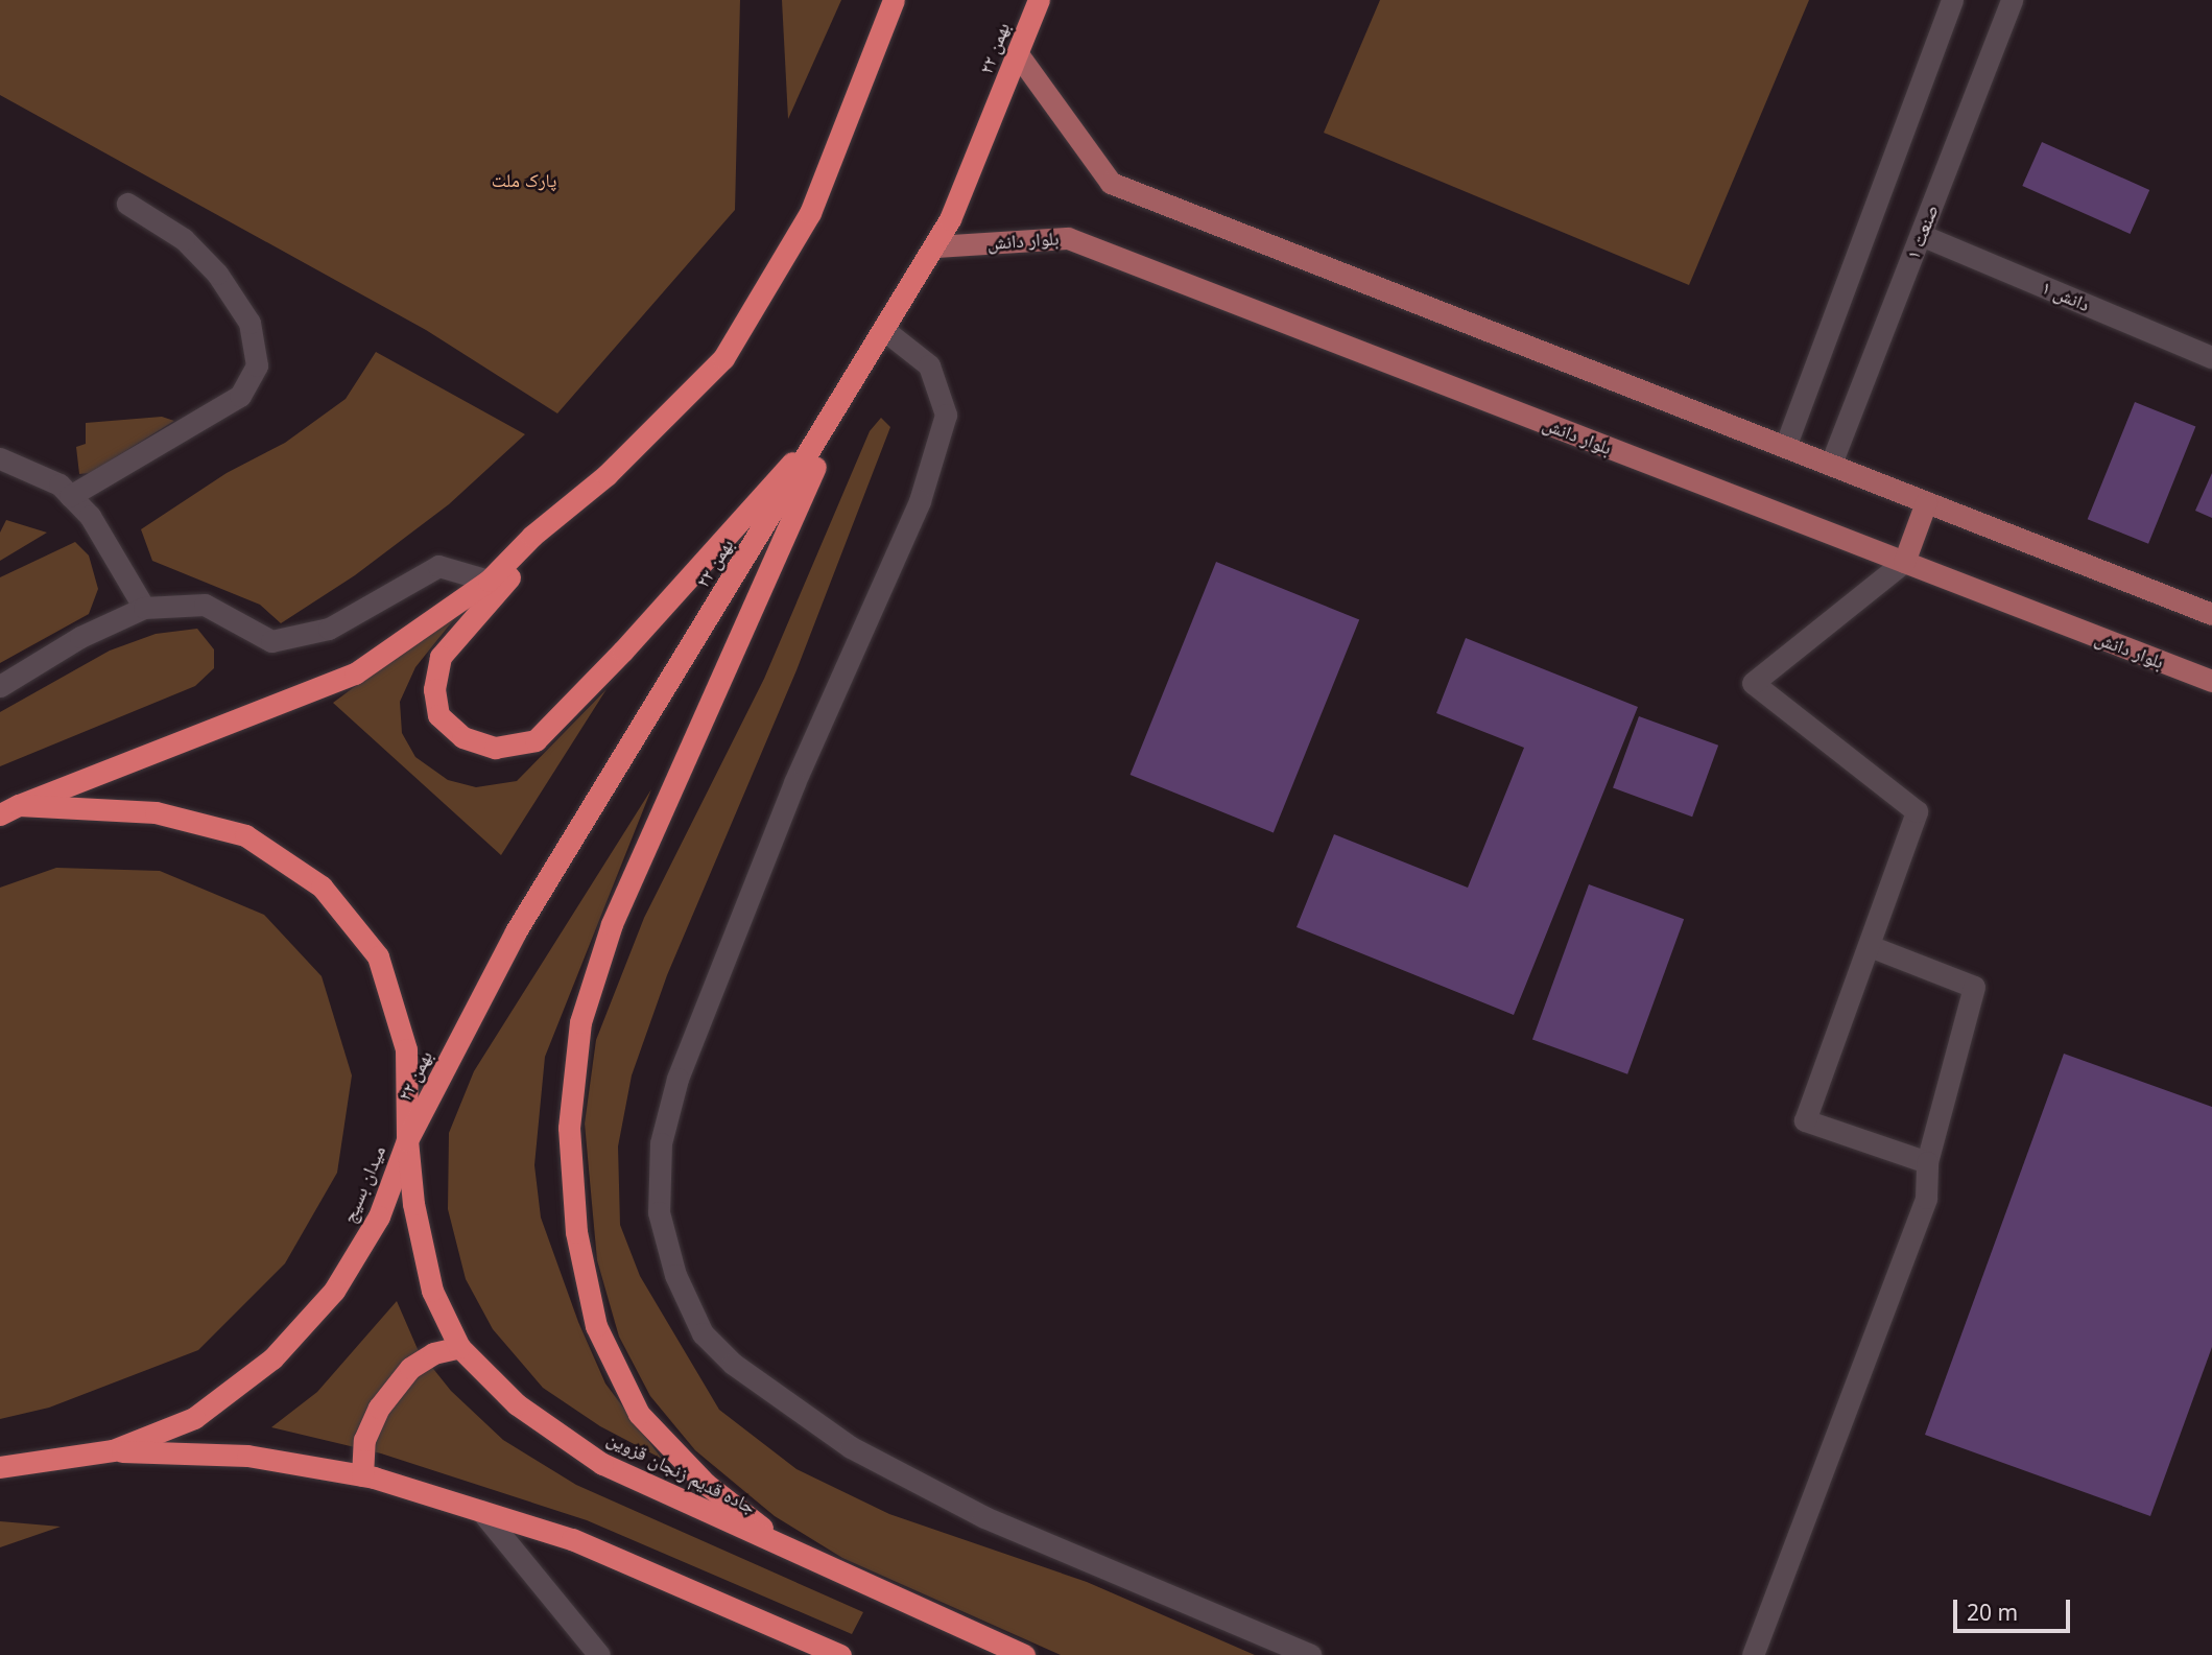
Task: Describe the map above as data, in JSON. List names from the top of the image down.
{
  "streets": {
    "highway": ["۲۲ بهمن", "میدان بسیج", "جاده قدیم زنجان قزوین"],
    "main road": ["بلوار دانش"],
    "street": ["صنعت ۱", "دانش ۱"]
  },
  "crossings": [
    ["۲۲ بهمن", "بلوار دانش"],
    ["۲۲ بهمن", "میدان بسیج"],
    ["۲۲ بهمن", "جاده قدیم زنجان قزوین"],
    ["صنعت ۱", "دانش ۱"],
    ["میدان بسیج", "جاده قدیم زنجان قزوین"]
  ],
  "parks": ["پارک ملت"],
  "scale_bar": "20 m"
}
